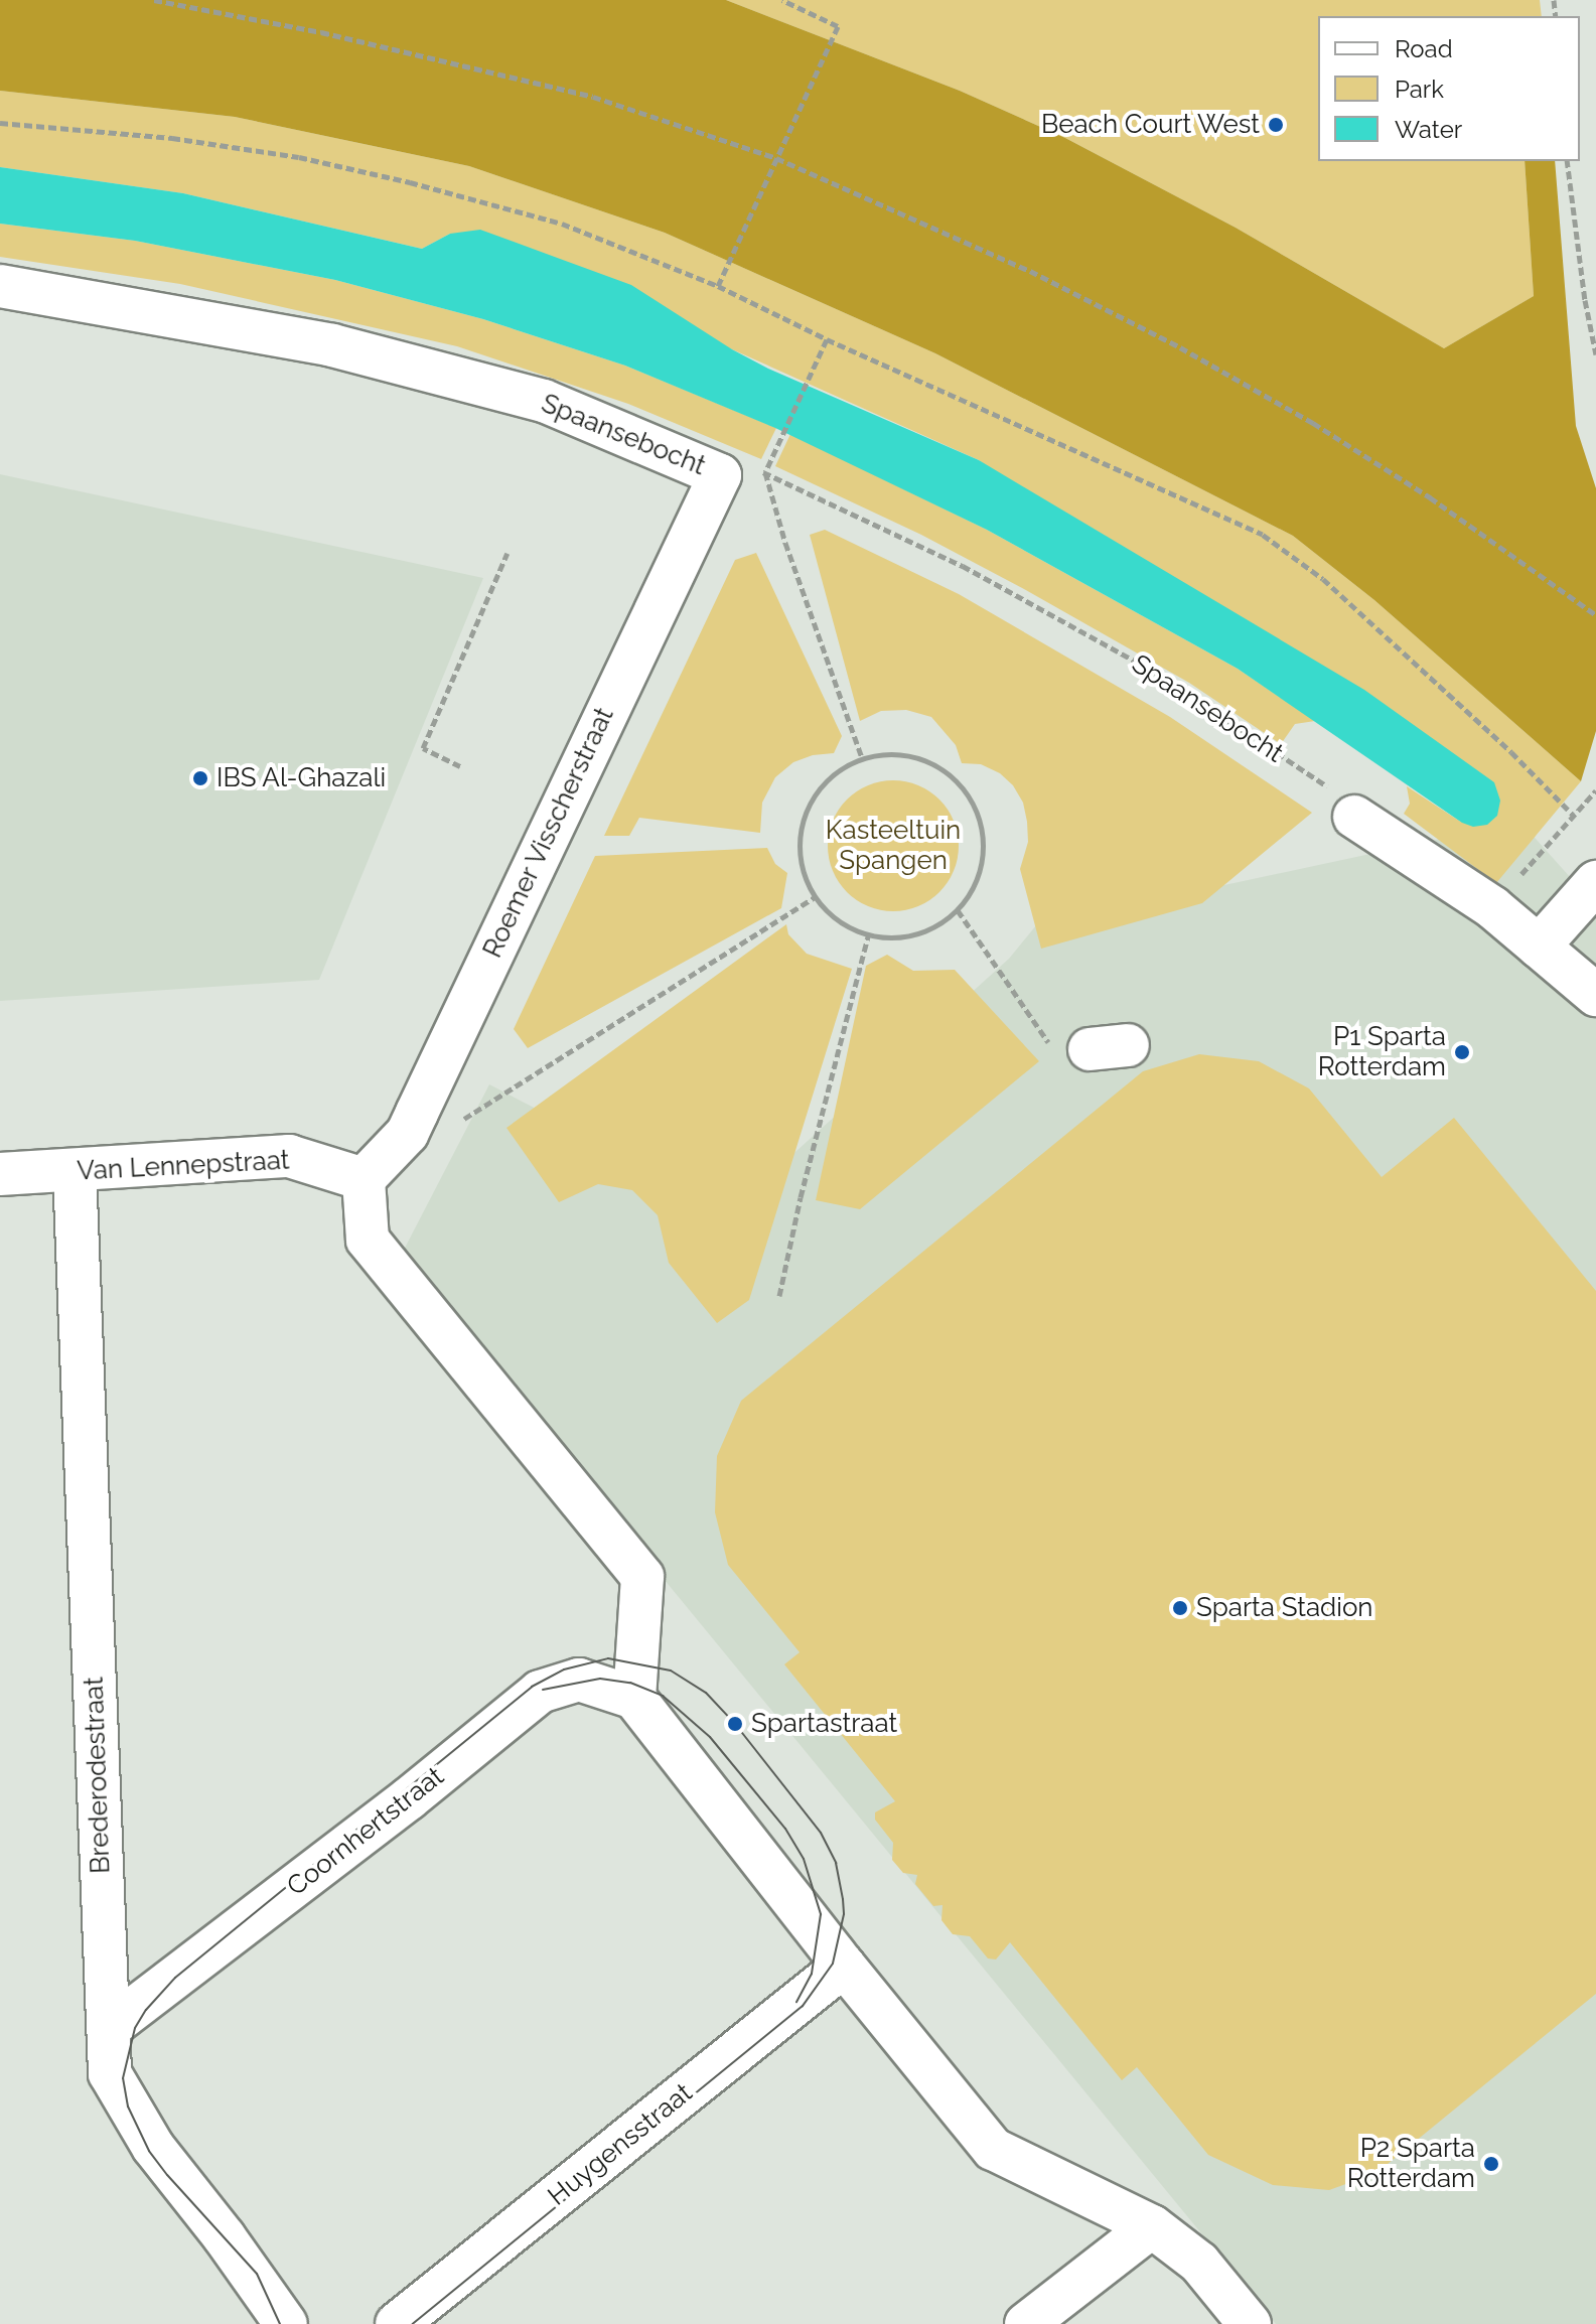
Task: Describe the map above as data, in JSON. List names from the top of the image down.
{
  "streets": {
    "street": [
      "Spaansebocht",
      "Roemer Visscherstraat",
      "Van Lennepstraat",
      "Brederodestraat",
      "Coornhertstraat",
      "Huygensstraat"
    ]
  },
  "crossings": [
    ["Spaansebocht", "Roemer Visscherstraat"],
    ["Roemer Visscherstraat", "Van Lennepstraat"],
    ["Van Lennepstraat", "Brederodestraat"],
    ["Brederodestraat", "Coornhertstraat"]
  ],
  "parks": ["Kasteeltuin Spangen"],
  "places": [
    "Beach Court West",
    "IBS Al-Ghazali",
    "P1 Sparta Rotterdam",
    "Sparta Stadion",
    "Spartastraat",
    "P2 Sparta Rotterdam"
  ],
  "legend": ["Road", "Park", "Water"]
}
